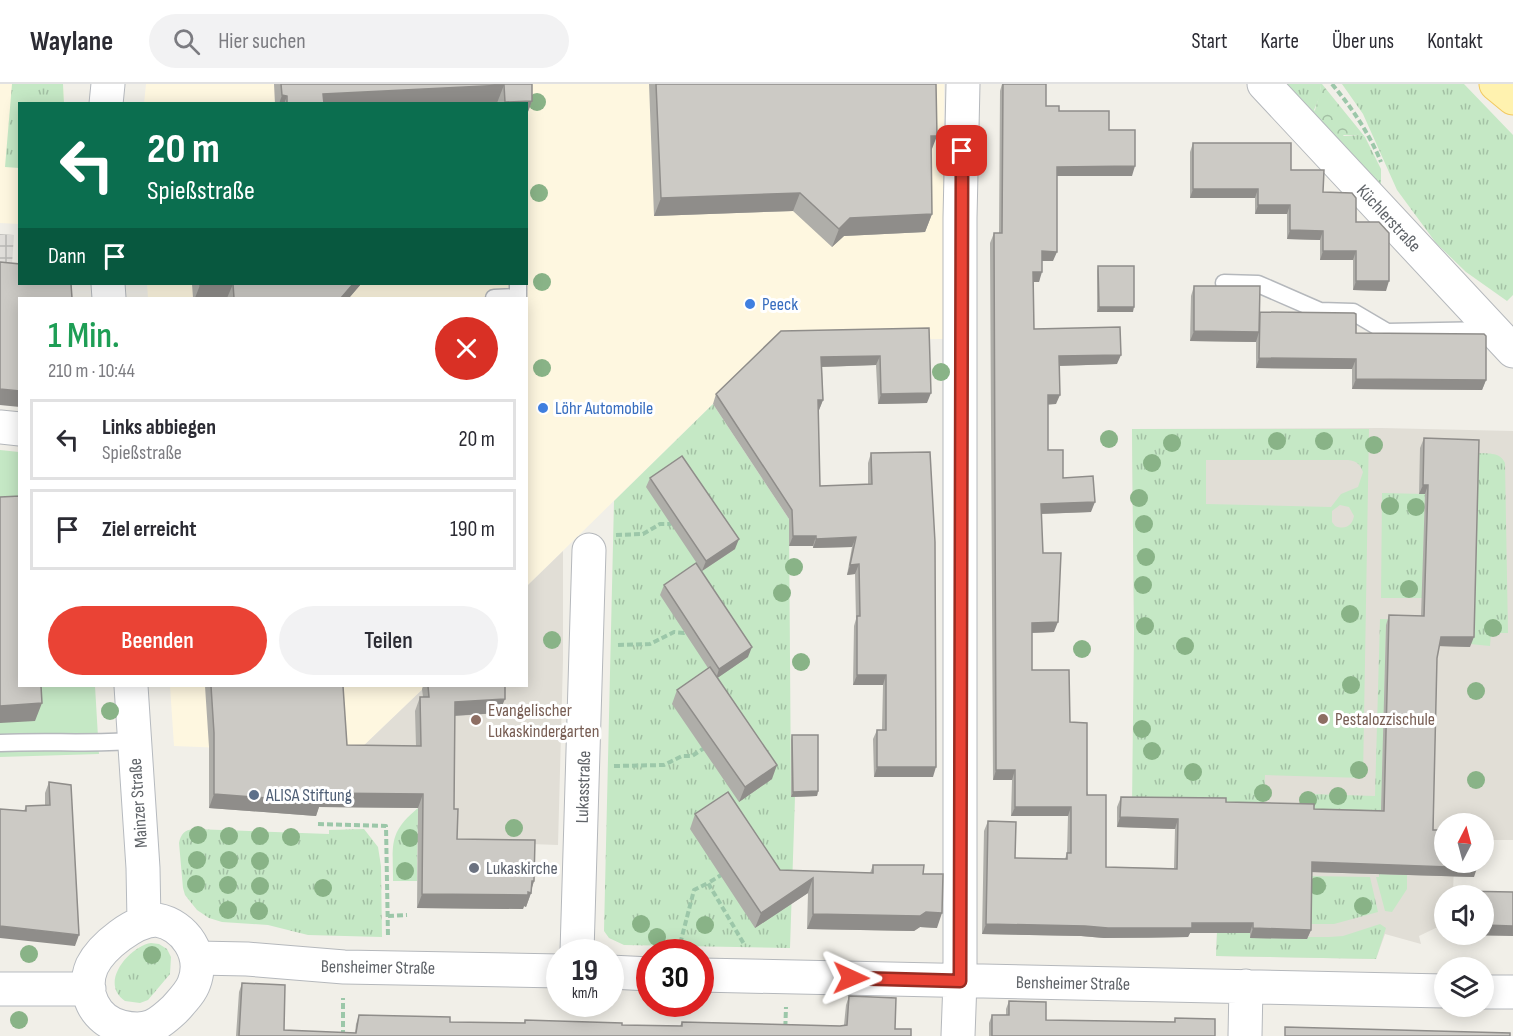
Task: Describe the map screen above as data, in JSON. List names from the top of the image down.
{
  "streets": {
    "street": [
      "Küchlerstraße",
      "Lukasstraße",
      "Mainzer Straße",
      "Bensheimer Straße"
    ]
  },
  "crossings": [
    ["Mainzer Straße", "Bensheimer Straße"]
  ],
  "places": [
    "Peeck",
    "Löhr Automobile",
    "Pestalozzischule",
    "Evangelischer Lukaskindergarten",
    "ALISA Stiftung",
    "Lukaskirche"
  ],
  "north": "top",
  "page": {
    "header": "Waylane",
    "search": "Hier suchen",
    "nav": [
      "Start",
      "Karte",
      "Über uns",
      "Kontakt"
    ],
    "turn": ["20 m", "Spießstraße"],
    "then": "Dann",
    "heading": ["1 Min.", "210 m · 10:44"],
    "list": [
      {
        "name": "Links abbiegen",
        "note": "Spießstraße",
        "value": "20 m"
      },
      {
        "name": "Ziel erreicht",
        "value": "190 m"
      }
    ],
    "buttons": ["Beenden", "Teilen"],
    "speed": "19 km/h",
    "limit": "30"
  }
}
